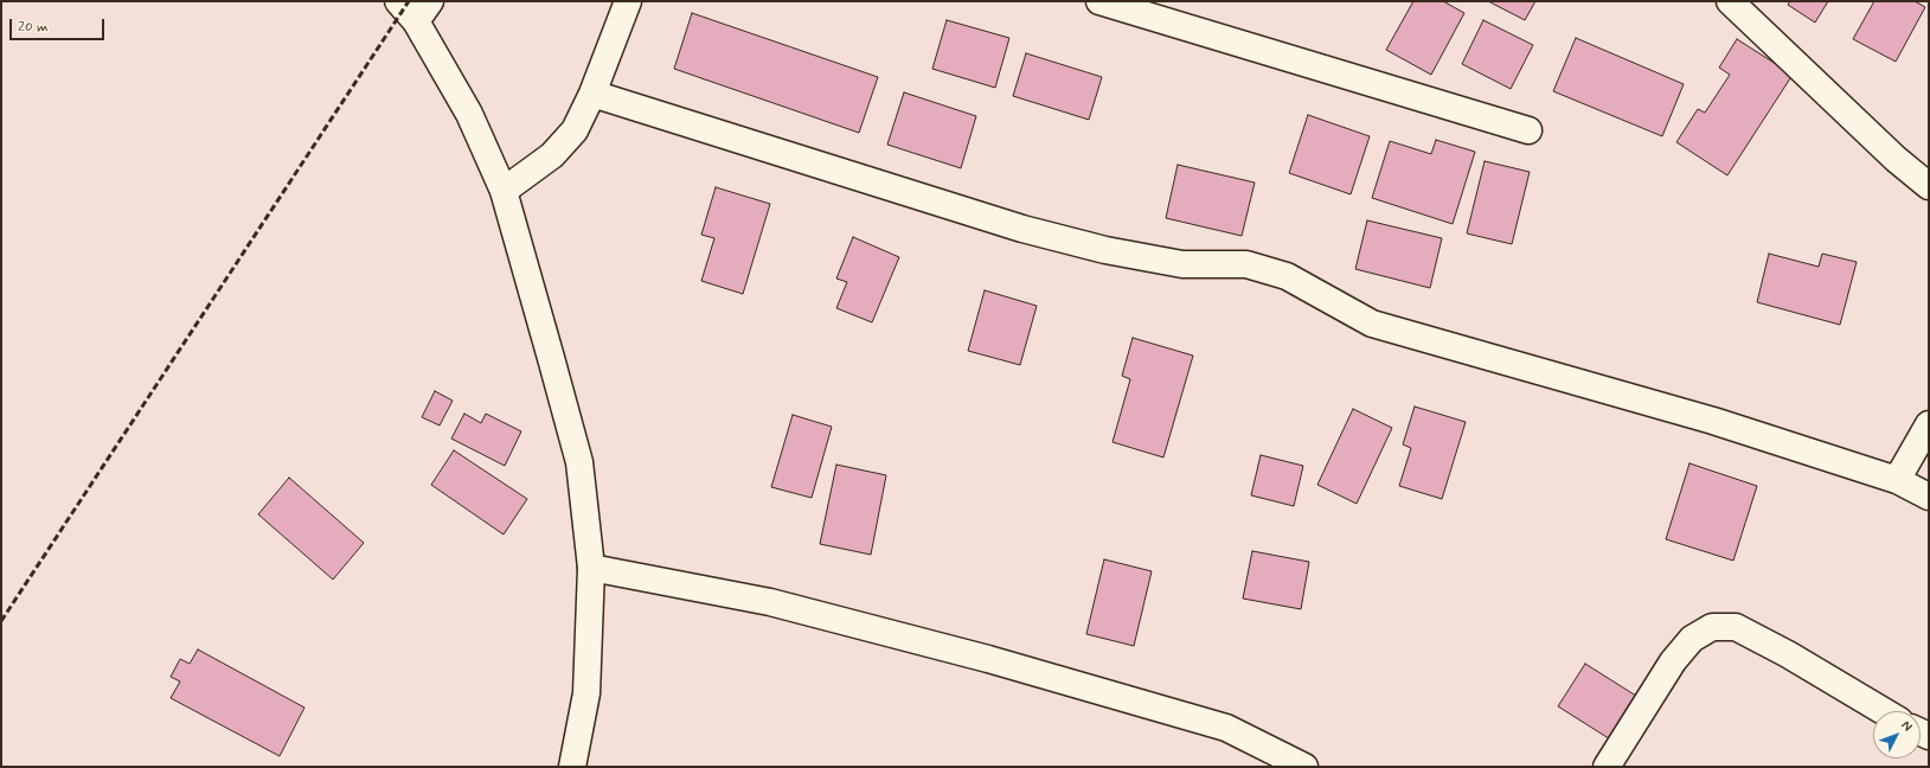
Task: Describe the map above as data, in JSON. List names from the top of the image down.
{
  "scale_bar": "20 m",
  "north": "top right"
}
